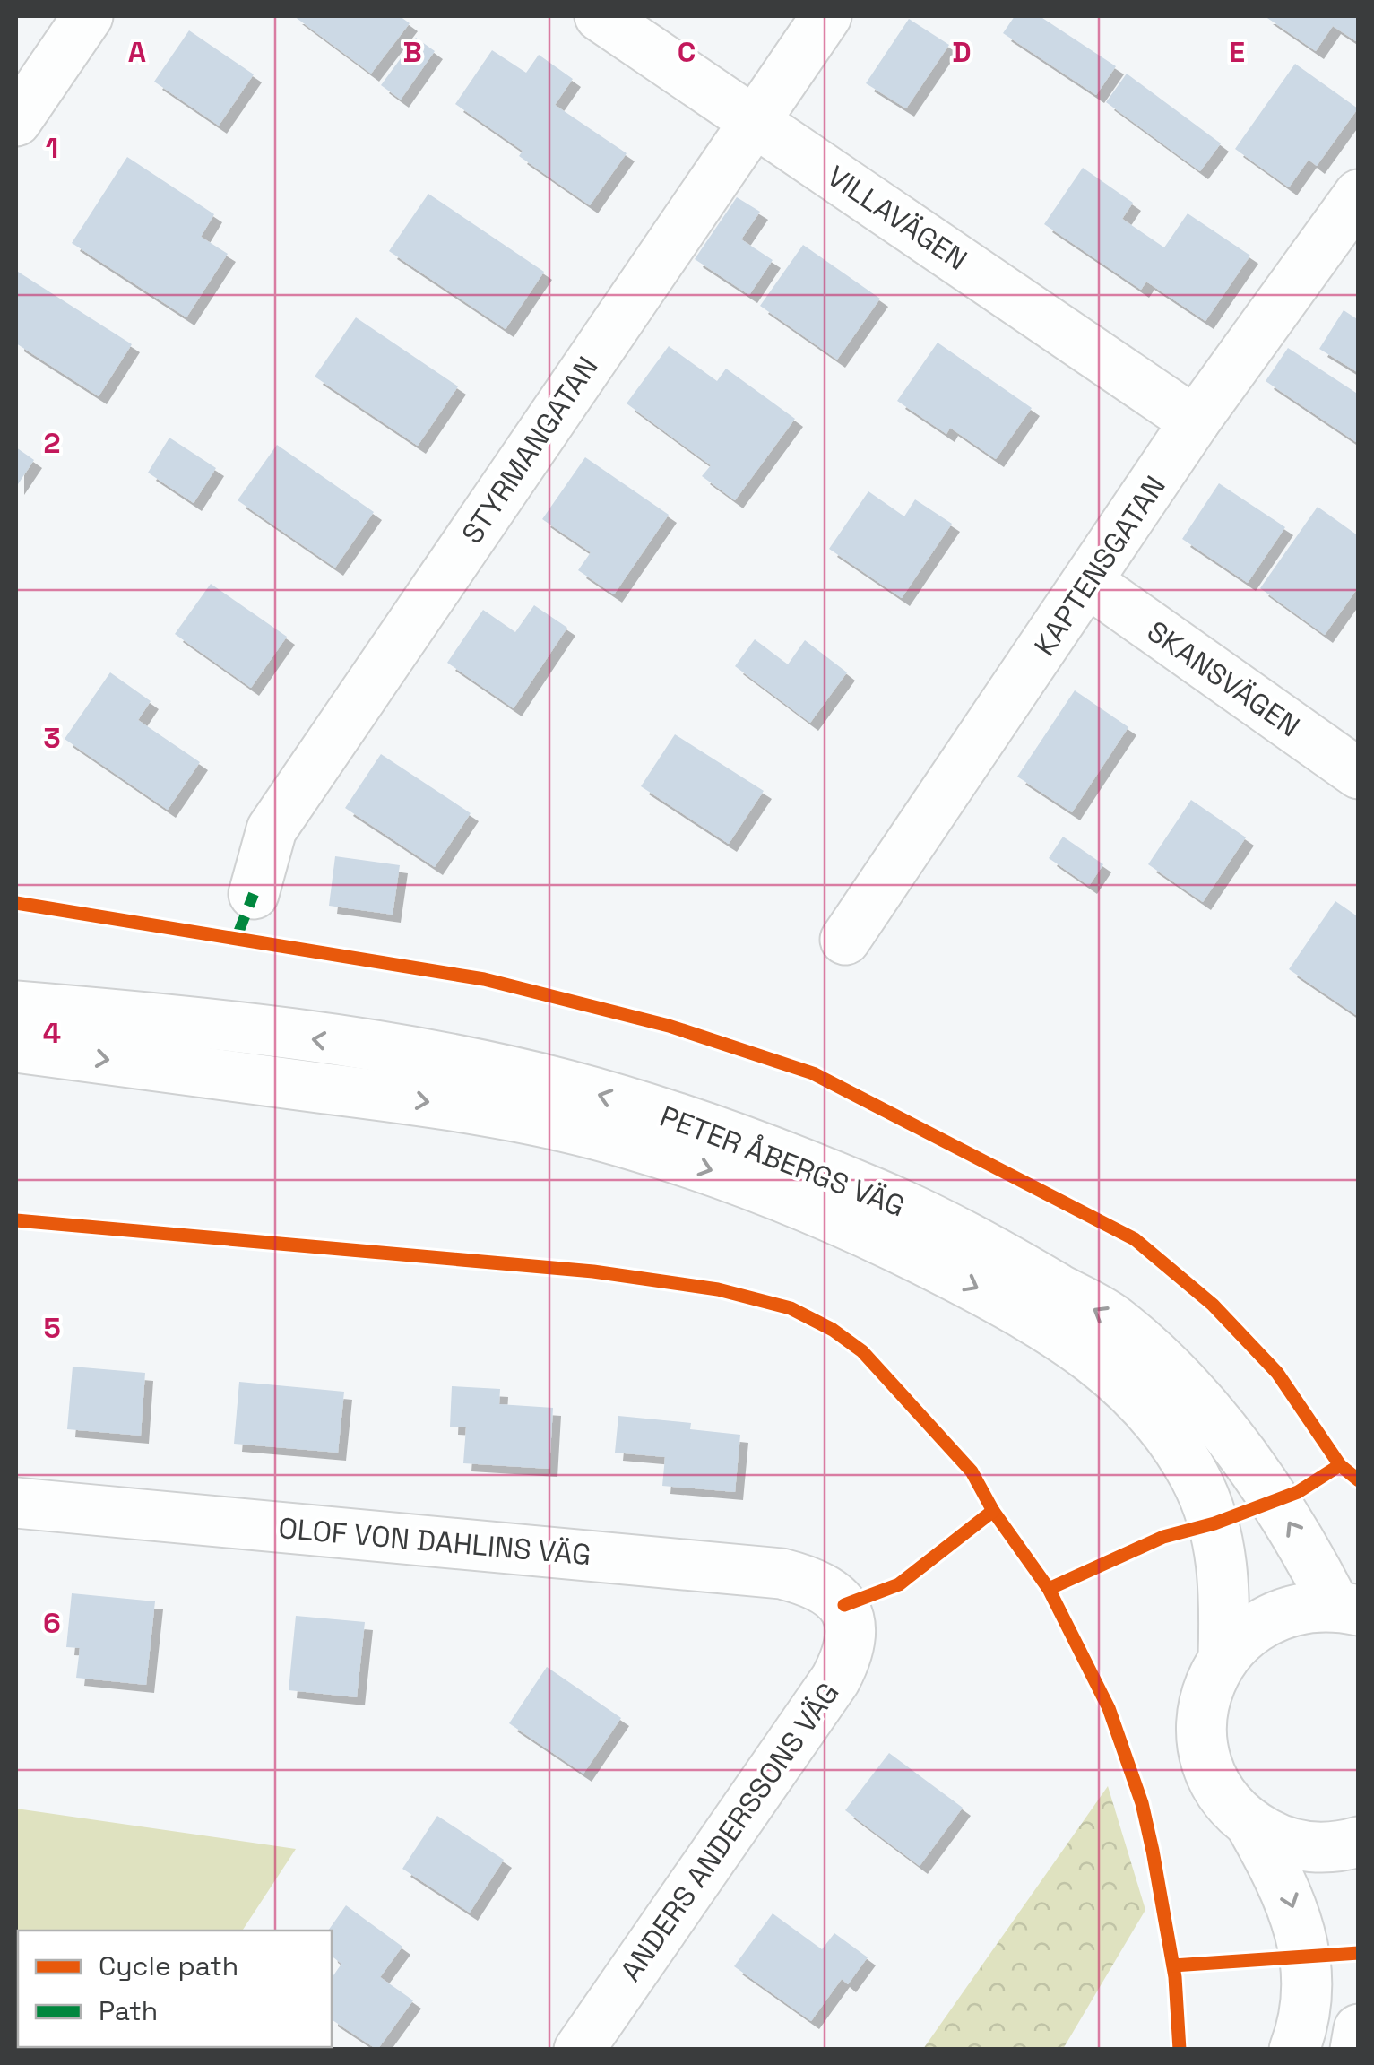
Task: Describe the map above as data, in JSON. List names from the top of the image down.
{
  "streets": {
    "street": [
      "VILLAVÄGEN",
      "STYRMANGATAN",
      "KAPTENSGATAN",
      "SKANSVÄGEN",
      "PETER ÅBERGS VÄG",
      "OLOF VON DAHLINS VÄG",
      "ANDERS ANDERSSONS VÄG"
    ]
  },
  "crossings": [
    ["VILLAVÄGEN", "STYRMANGATAN"],
    ["VILLAVÄGEN", "KAPTENSGATAN"],
    ["KAPTENSGATAN", "SKANSVÄGEN"],
    ["OLOF VON DAHLINS VÄG", "ANDERS ANDERSSONS VÄG"]
  ],
  "legend": ["Cycle path", "Path"],
  "grid": {
    "columns": [
      "A",
      "B",
      "C",
      "D",
      "E"
    ],
    "rows": [
      "1",
      "2",
      "3",
      "4",
      "5",
      "6"
    ]
  }
}
